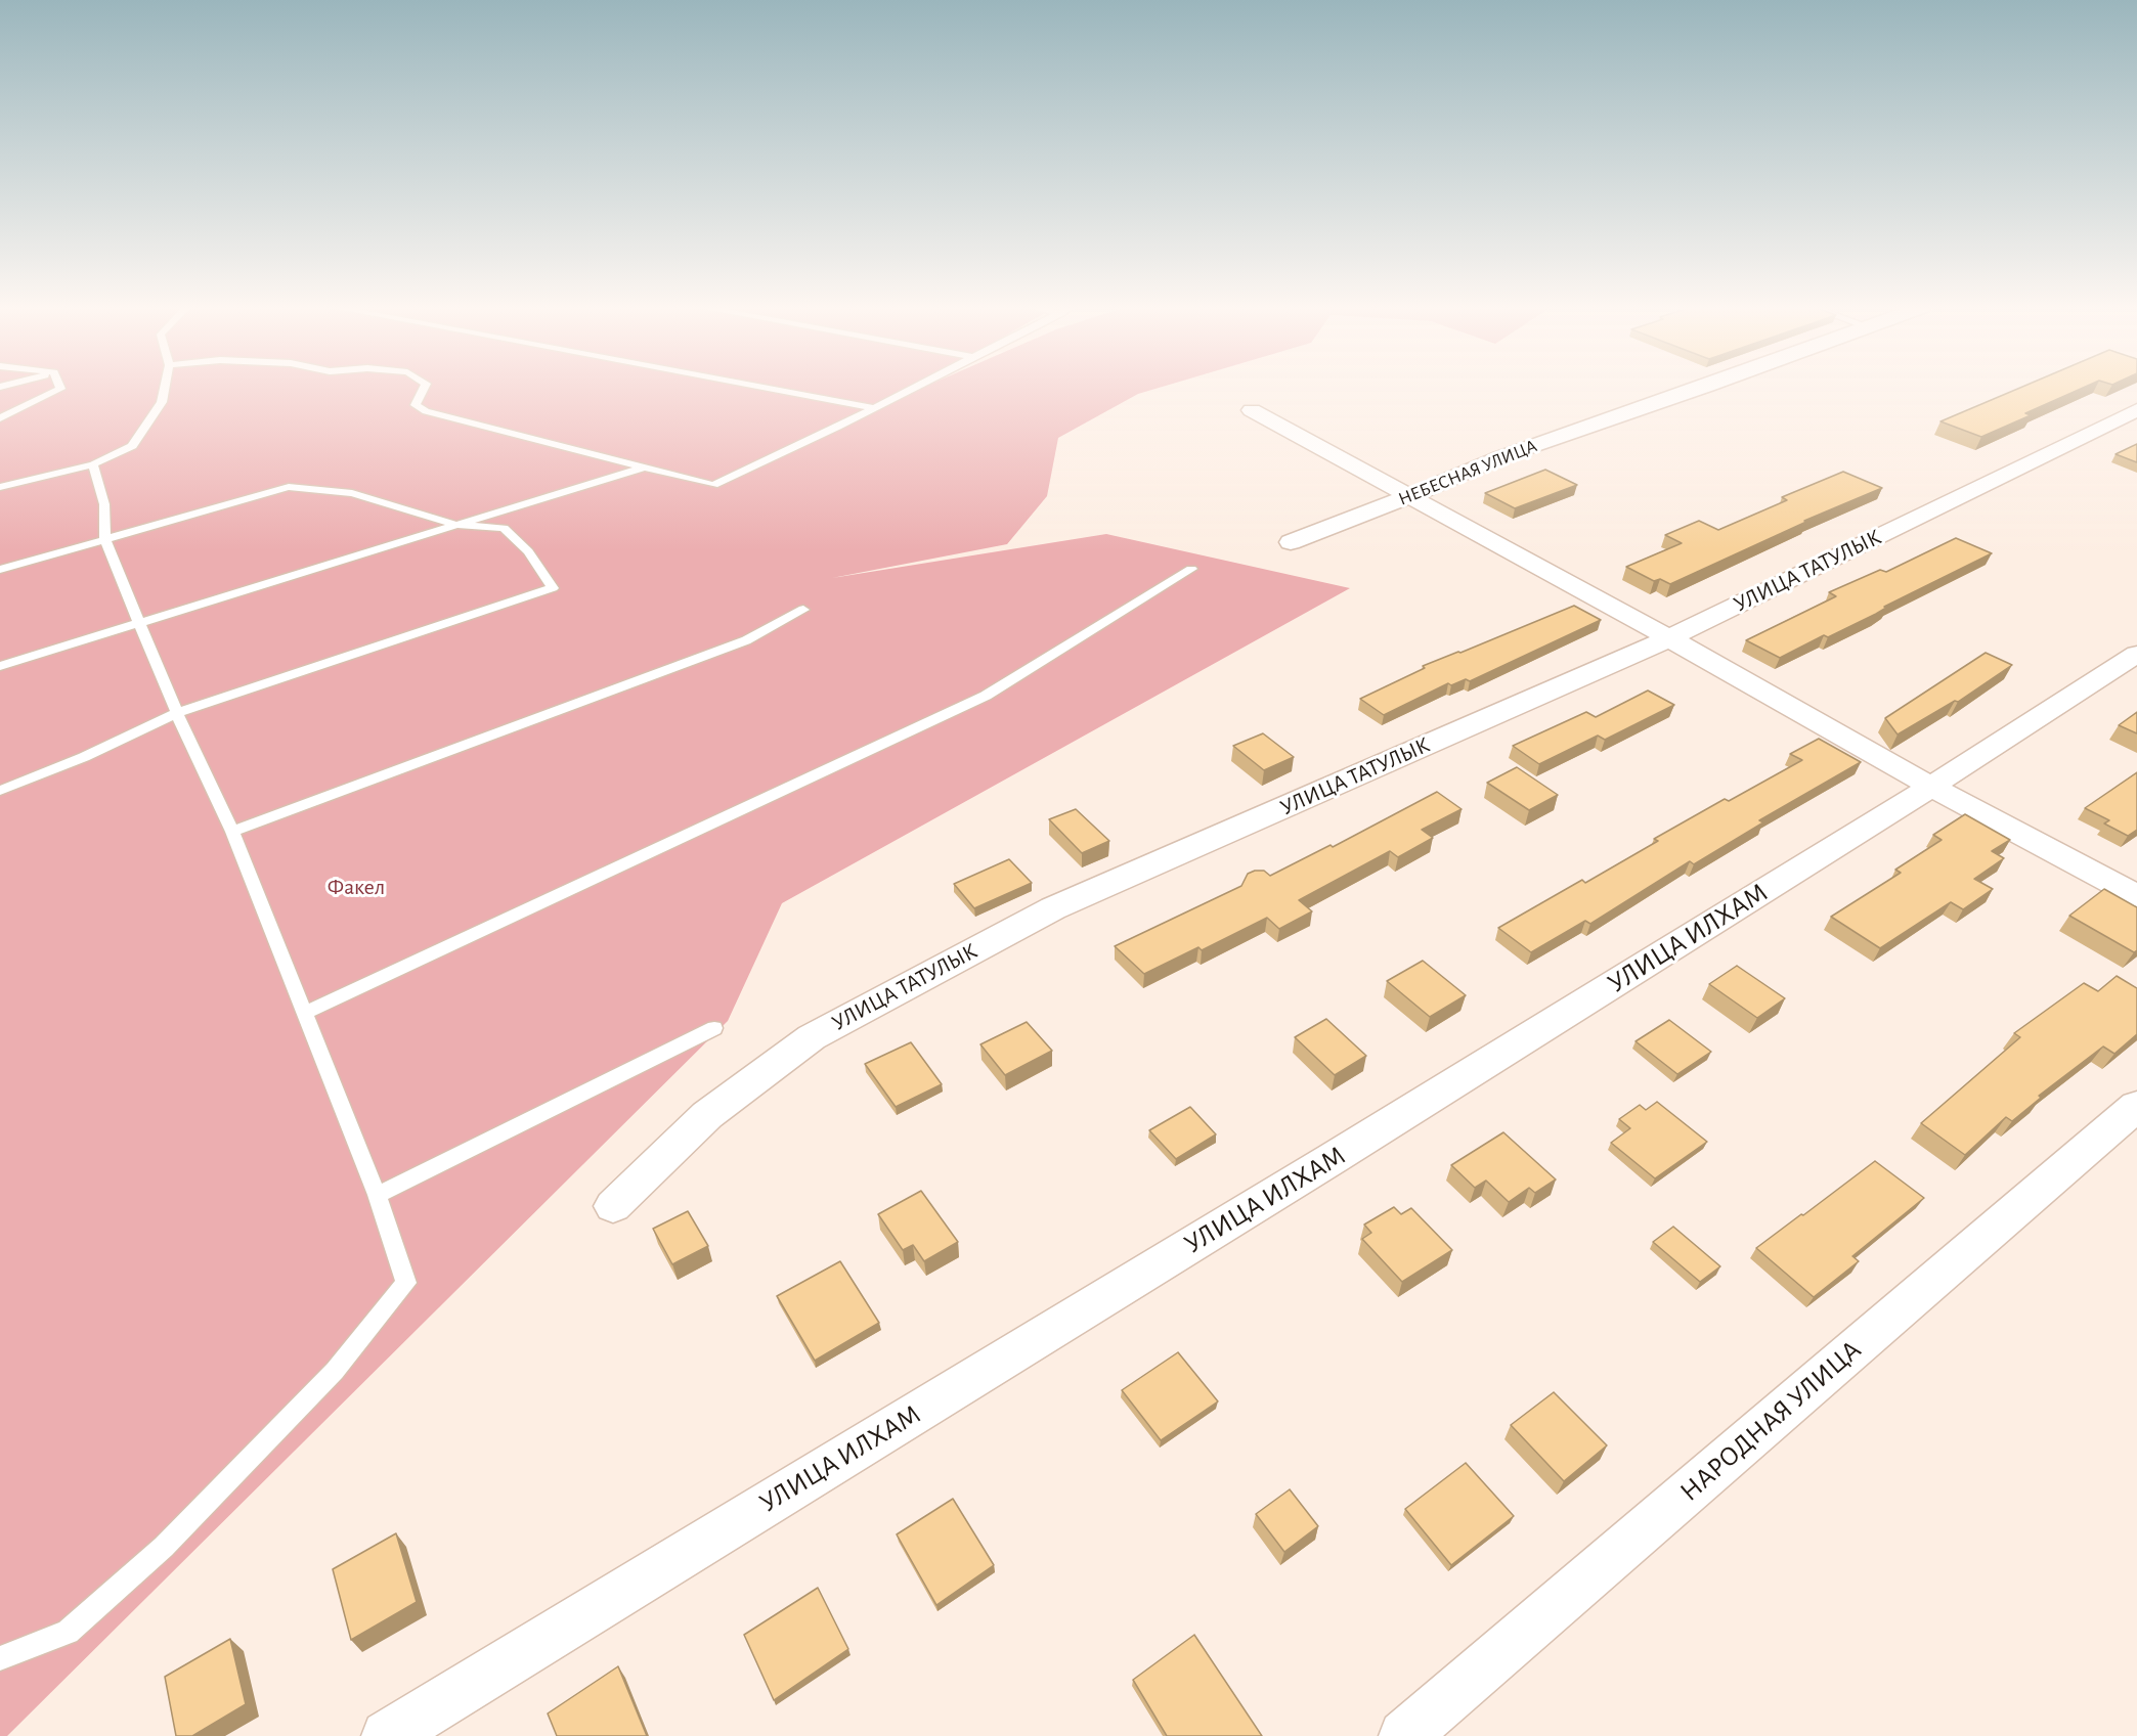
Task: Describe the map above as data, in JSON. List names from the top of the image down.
{
  "streets": {
    "street": [
      "НЕБЕСНАЯ УЛИЦА",
      "УЛИЦА ТАТУЛЫК",
      "УЛИЦА ИЛХАМ",
      "НАРОДНАЯ УЛИЦА"
    ]
  },
  "parks": ["Факел"]
}
